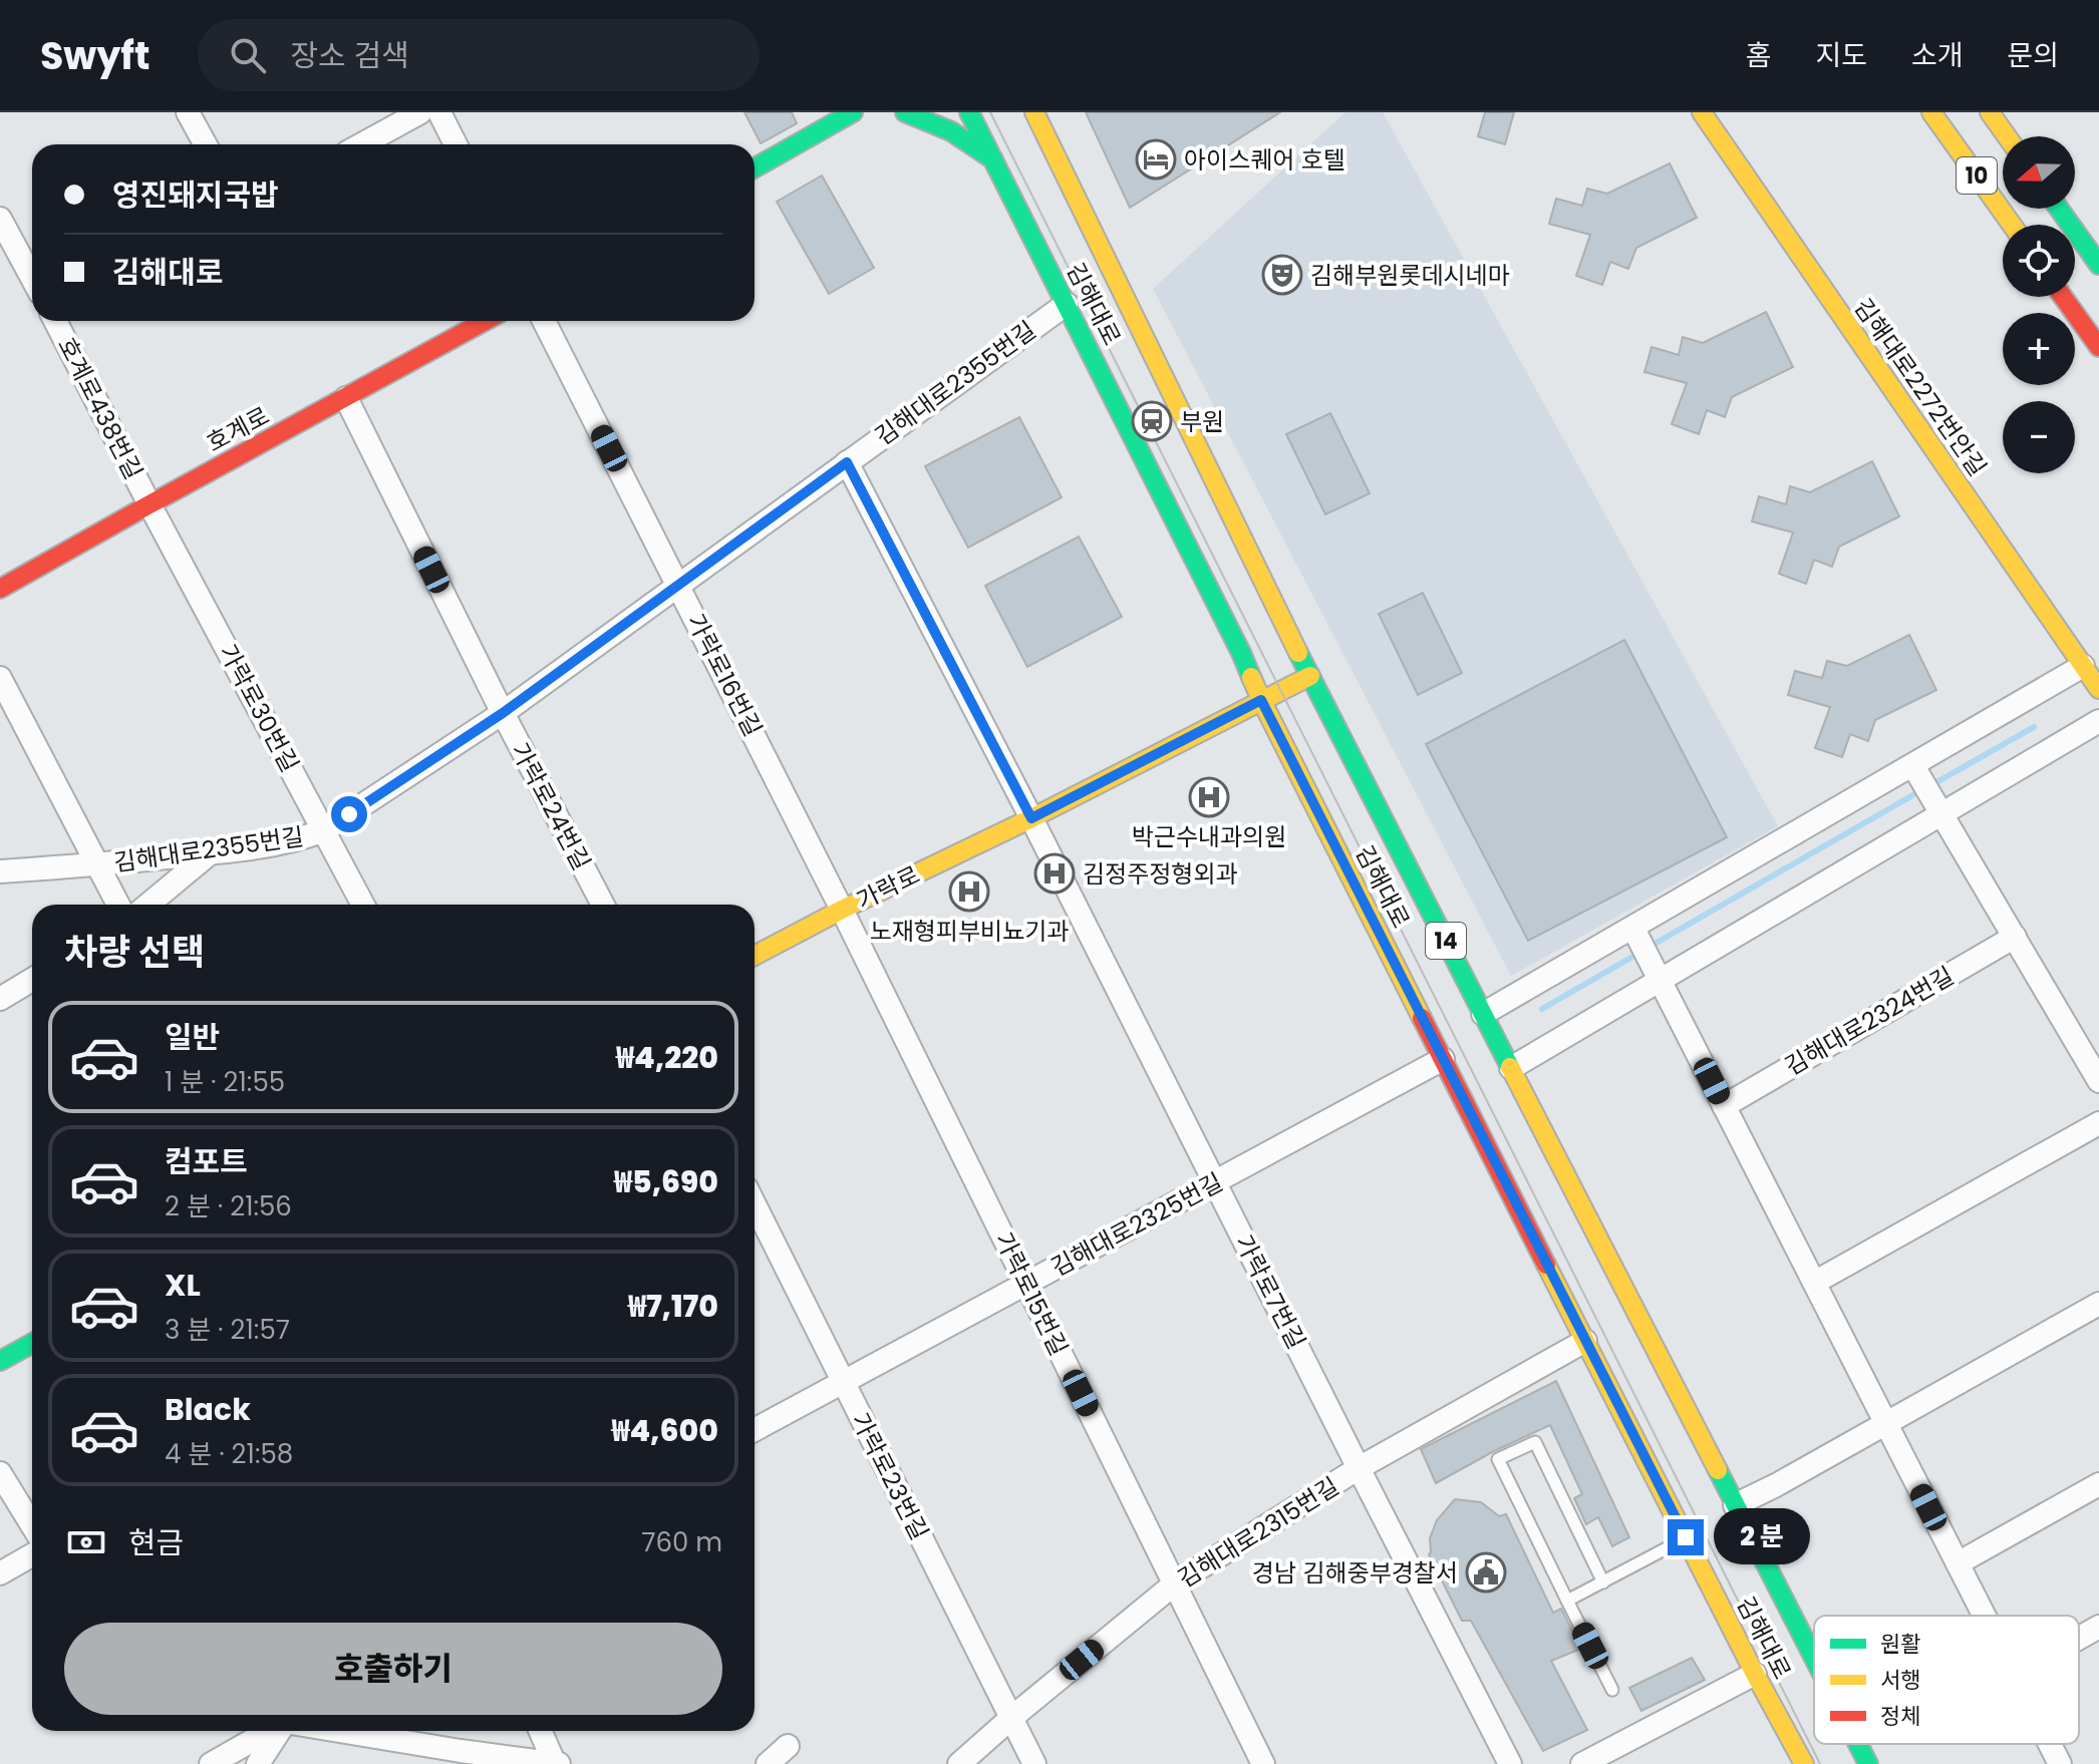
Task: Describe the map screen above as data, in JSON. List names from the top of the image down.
{
  "streets": {
    "main road": [
      "10",
      "김해대로",
      "김해대로2272번안길",
      "호계로",
      "가락로",
      "14"
    ],
    "street": [
      "김해대로2355번길",
      "호계로438번길",
      "가락로16번길",
      "가락로30번길",
      "가락로24번길",
      "김해대로2324번길",
      "김해대로2325번길",
      "가락로7번길",
      "가락로15번길",
      "가락로23번길",
      "김해대로2315번길"
    ]
  },
  "crossings": [
    ["김해대로", "김해대로2355번길"],
    ["김해대로", "가락로"],
    ["김해대로", "김해대로2325번길"],
    ["김해대로", "김해대로2315번길"],
    ["김해대로2355번길", "가락로16번길"],
    ["김해대로2355번길", "가락로30번길"],
    ["김해대로2355번길", "가락로24번길"],
    ["호계로438번길", "호계로"],
    ["호계로438번길", "가락로30번길"],
    ["호계로", "가락로30번길"],
    ["호계로", "가락로24번길"],
    ["가락로16번길", "가락로"],
    ["가락로16번길", "가락로15번길"],
    ["가락로", "가락로7번길"],
    ["가락로", "가락로15번길"],
    ["김해대로2325번길", "가락로7번길"],
    ["김해대로2325번길", "가락로15번길"],
    ["김해대로2325번길", "가락로23번길"],
    ["가락로7번길", "김해대로2315번길"],
    ["가락로15번길", "김해대로2315번길"],
    ["가락로23번길", "김해대로2315번길"]
  ],
  "places": {
    "hotel": ["아이스퀘어 호텔"],
    "theatre": ["김해부원롯데시네마"],
    "station": ["부원"],
    "hospital": ["박근수내과의원", "김정주정형외과", "노재형피부비뇨기과"],
    "public building": ["경남 김해중부경찰서"]
  },
  "legend": ["원활", "서행", "정체"],
  "north": "left",
  "page": {
    "header": "Swyft",
    "search": "장소 검색",
    "nav": [
      "홈",
      "지도",
      "소개",
      "문의"
    ],
    "map_buttons": ["+", "−"],
    "banner": ["영진돼지국밥", "김해대로"],
    "heading": "차량 선택",
    "list": [
      {
        "name": "일반",
        "note": "1 분 · 21:55",
        "value": "₩4,220"
      },
      {
        "name": "컴포트",
        "note": "2 분 · 21:56",
        "value": "₩5,690"
      },
      {
        "name": "XL",
        "note": "3 분 · 21:57",
        "value": "₩7,170"
      },
      {
        "name": "Black",
        "note": "4 분 · 21:58",
        "value": "₩4,600"
      }
    ],
    "pay": ["현금", "760 m"],
    "bubble": "2 분",
    "buttons": "호출하기"
  }
}
